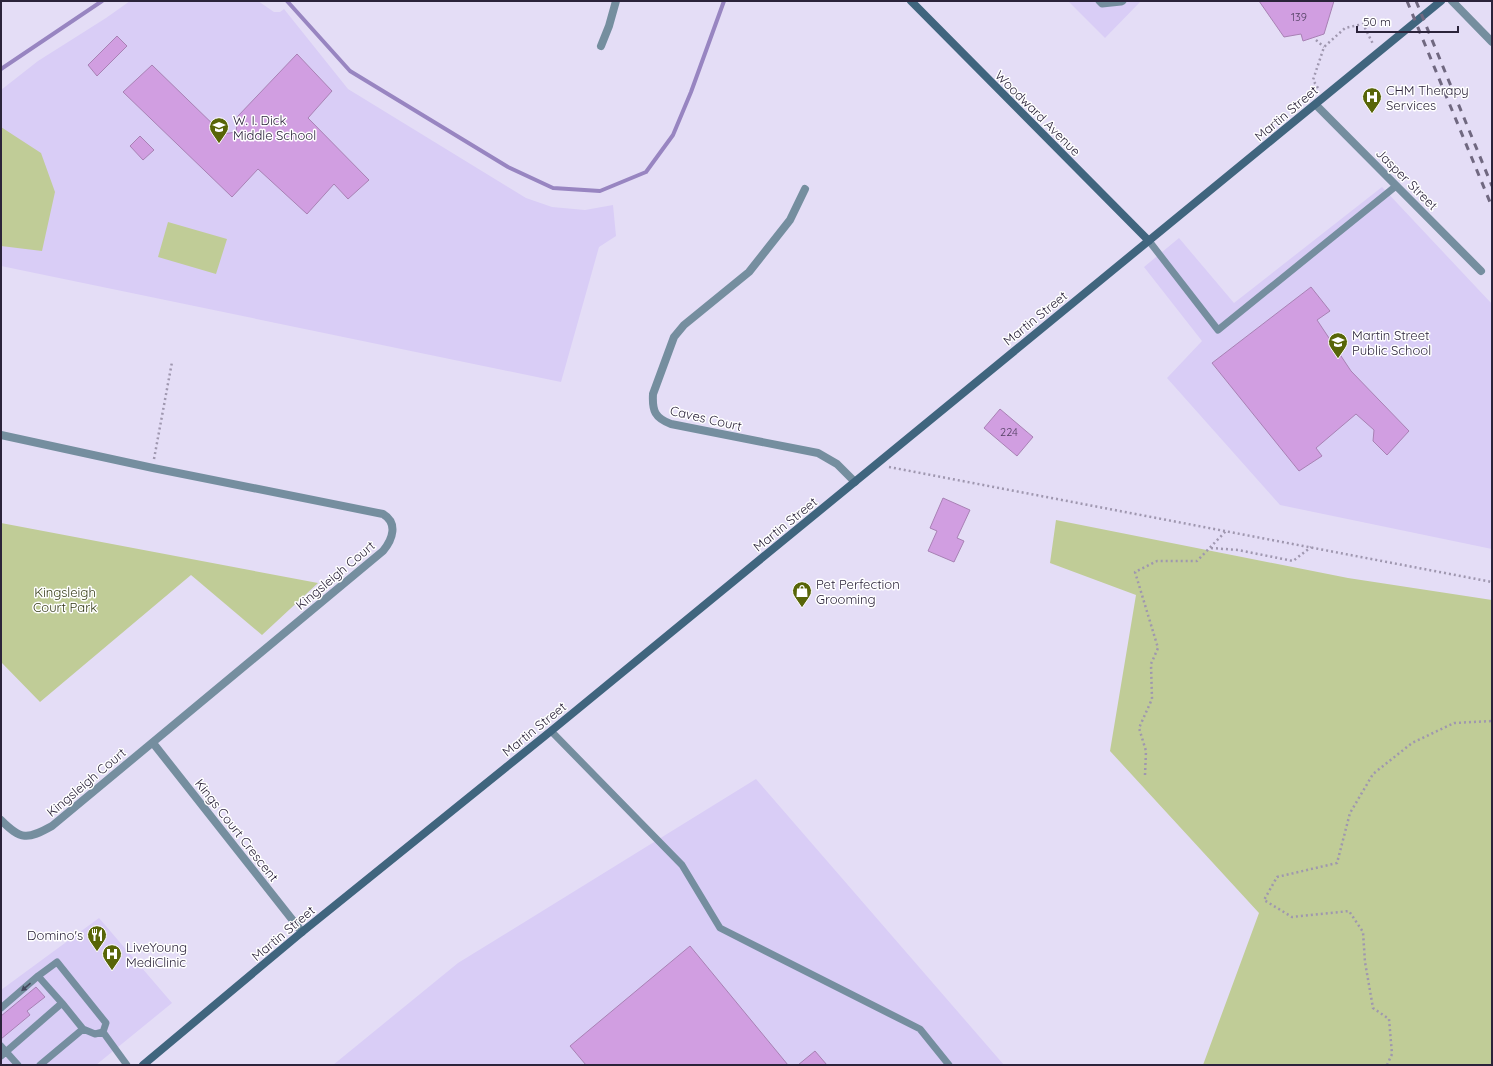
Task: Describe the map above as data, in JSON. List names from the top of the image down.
{
  "streets": {
    "street": [
      "Woodward Avenue",
      "Martin Street",
      "Jasper Street",
      "Caves Court",
      "Kingsleigh Court",
      "Kings Court Crescent"
    ]
  },
  "crossings": [
    ["Woodward Avenue", "Martin Street"],
    ["Martin Street", "Jasper Street"],
    ["Martin Street", "Caves Court"],
    ["Martin Street", "Kings Court Crescent"],
    ["Kingsleigh Court", "Kings Court Crescent"]
  ],
  "parks": ["Kingsleigh Court Park"],
  "places": {
    "hospital": ["CHM Therapy Services", "LiveYoung MediClinic"],
    "school or university": ["W. I. Dick Middle School", "Martin Street Public School"],
    "shop": ["Pet Perfection Grooming"],
    "restaurant": ["Domino's"]
  },
  "house_numbers": ["139", "224"],
  "scale_bar": "50 m"
}
